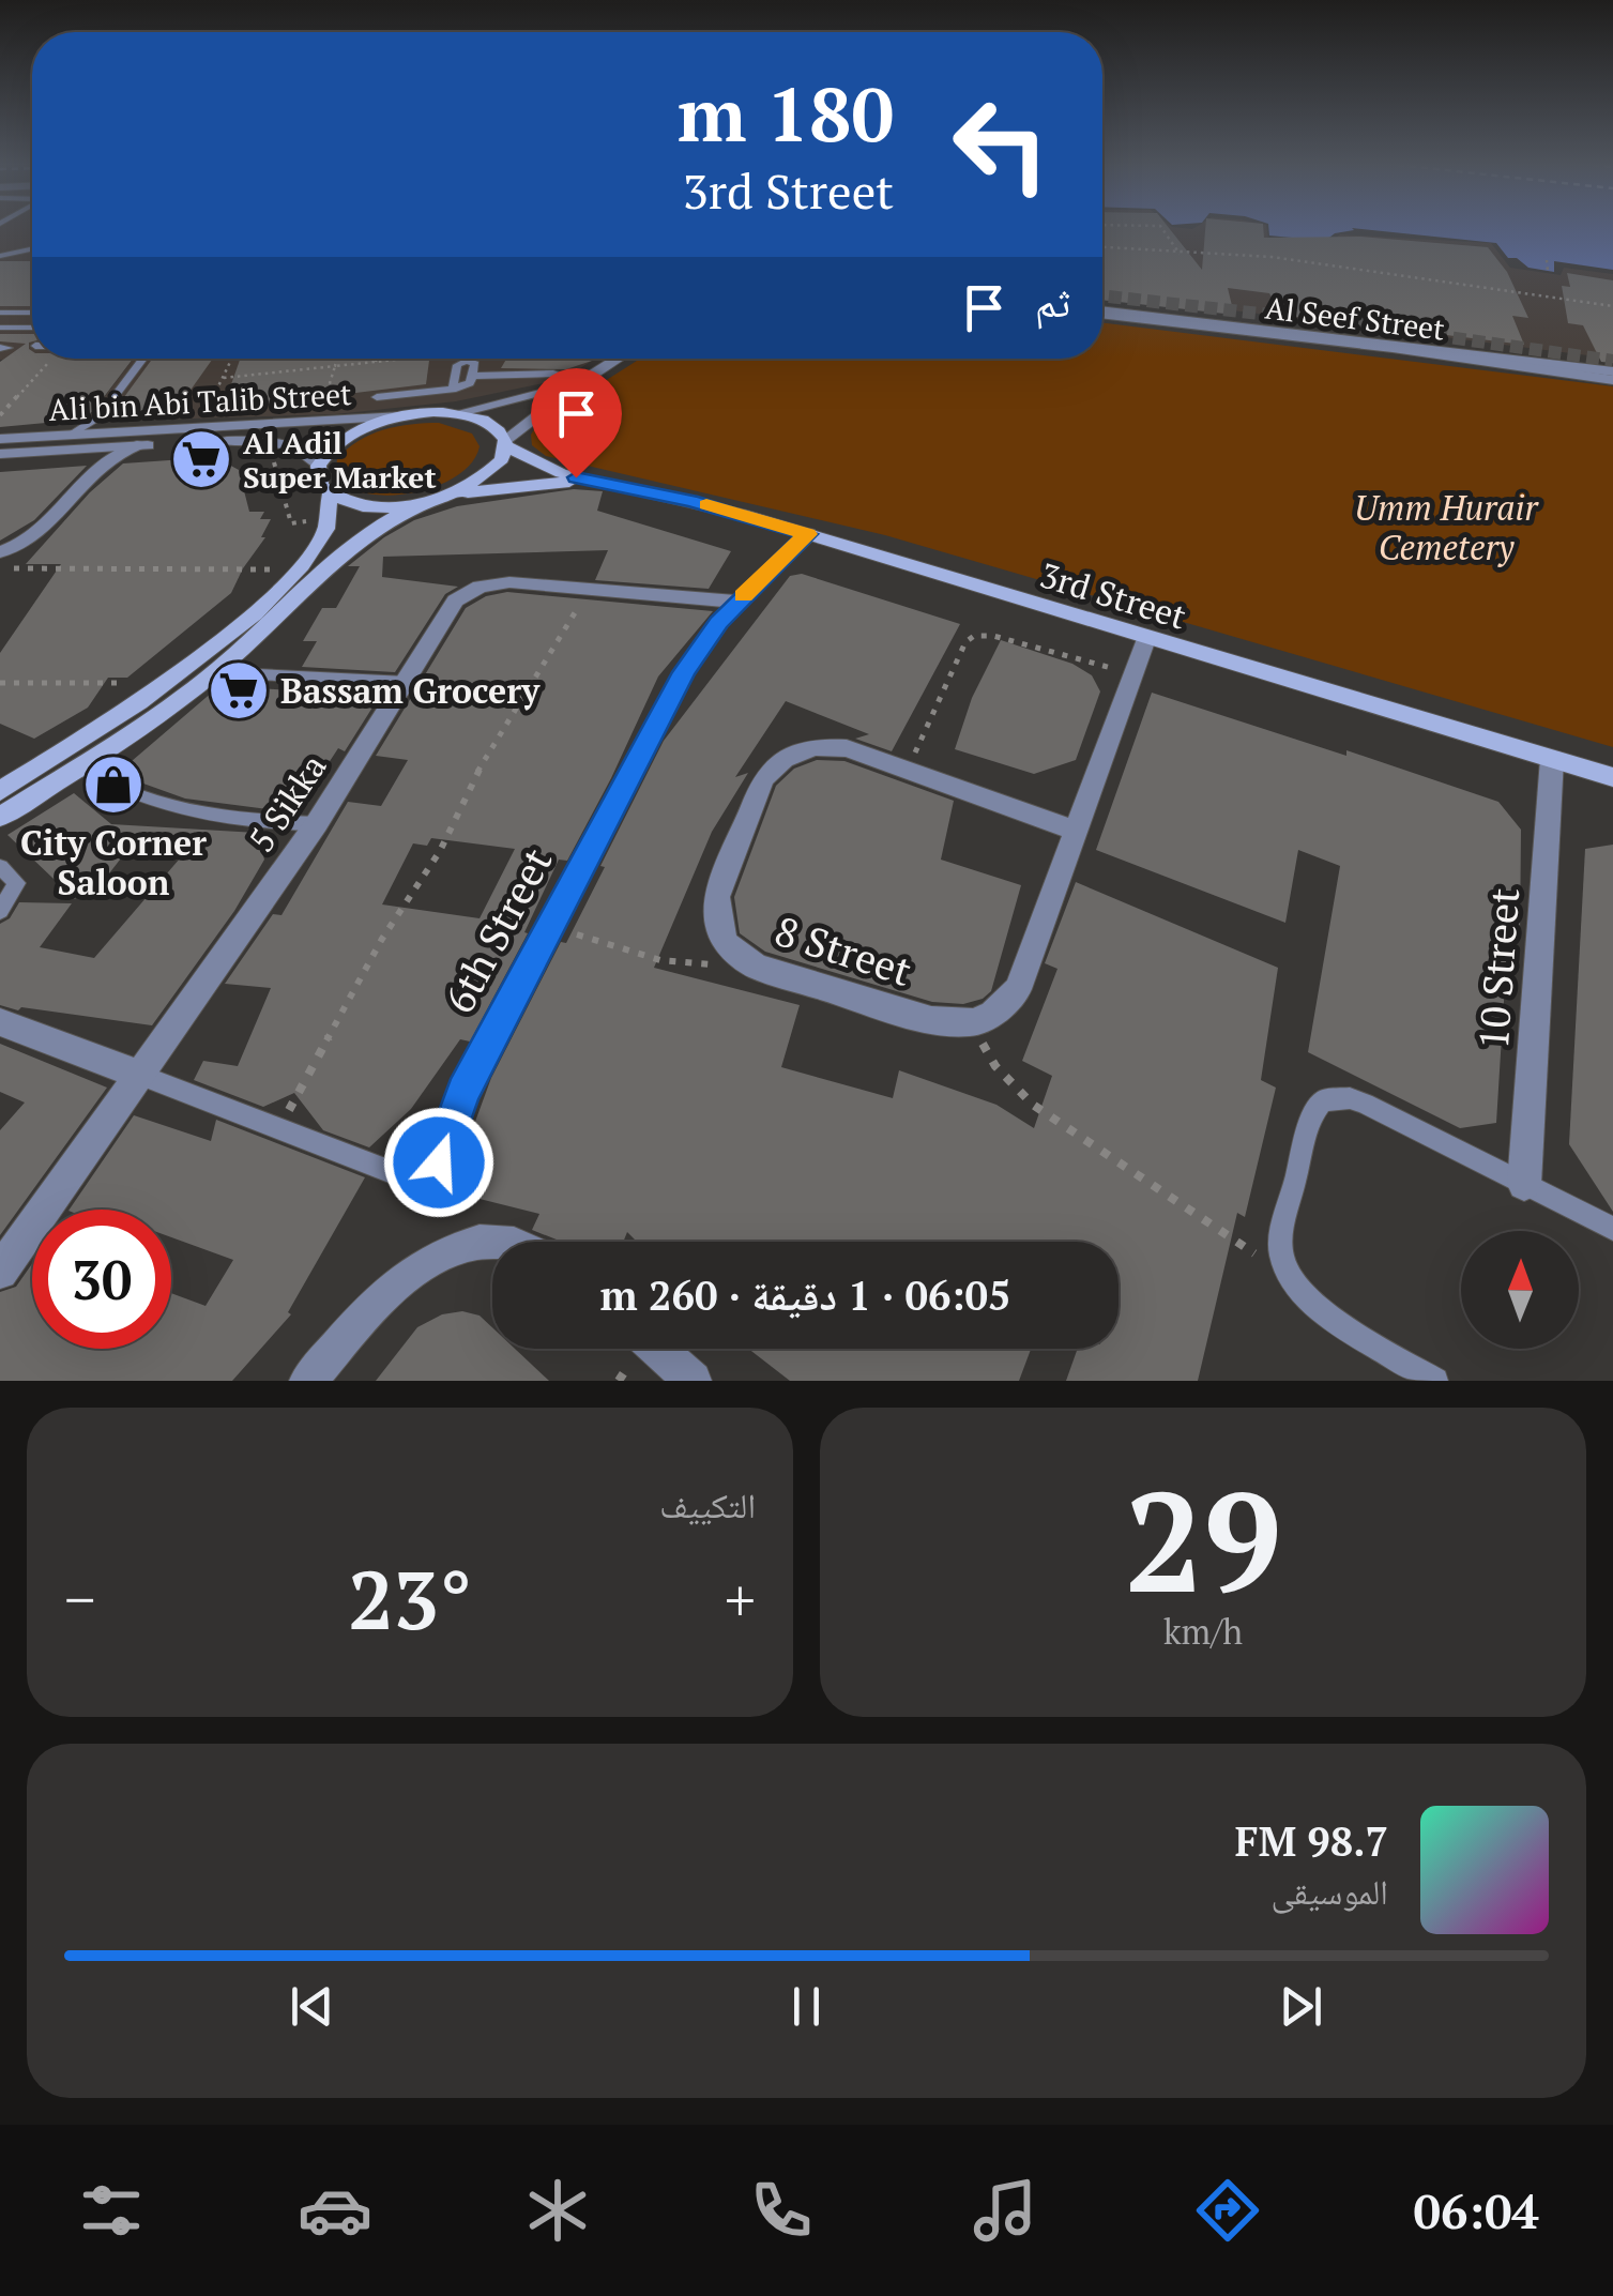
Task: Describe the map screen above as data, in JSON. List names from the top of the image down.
{
  "streets": {
    "main road": ["3rd Street"],
    "street": [
      "Al Seef Street",
      "Ali bin Abi Talib Street",
      "5 Sikka",
      "6th Street",
      "8 Street",
      "10 Street"
    ]
  },
  "crossings": [
    ["3rd Street", "6th Street"],
    ["3rd Street", "10 Street"],
    ["5 Sikka", "6th Street"]
  ],
  "parks": ["Umm Hurair Cemetery"],
  "places": {
    "supermarket": ["Al Adil Super Market", "Bassam Grocery"],
    "shop": ["City Corner Saloon"]
  },
  "north": "top",
  "page": {
    "turn": ["180 m", "3rd Street"],
    "then": "ثم",
    "limit": "30",
    "trip": "06:05 · 1 دقيقة · 260 m",
    "tile": [
      ["29", "km/h"],
      "التكييف"
    ],
    "heat": ["−", "23°", "+"],
    "song": ["98.7 FM", "الموسيقى"],
    "tabs": "06:04"
  }
}
